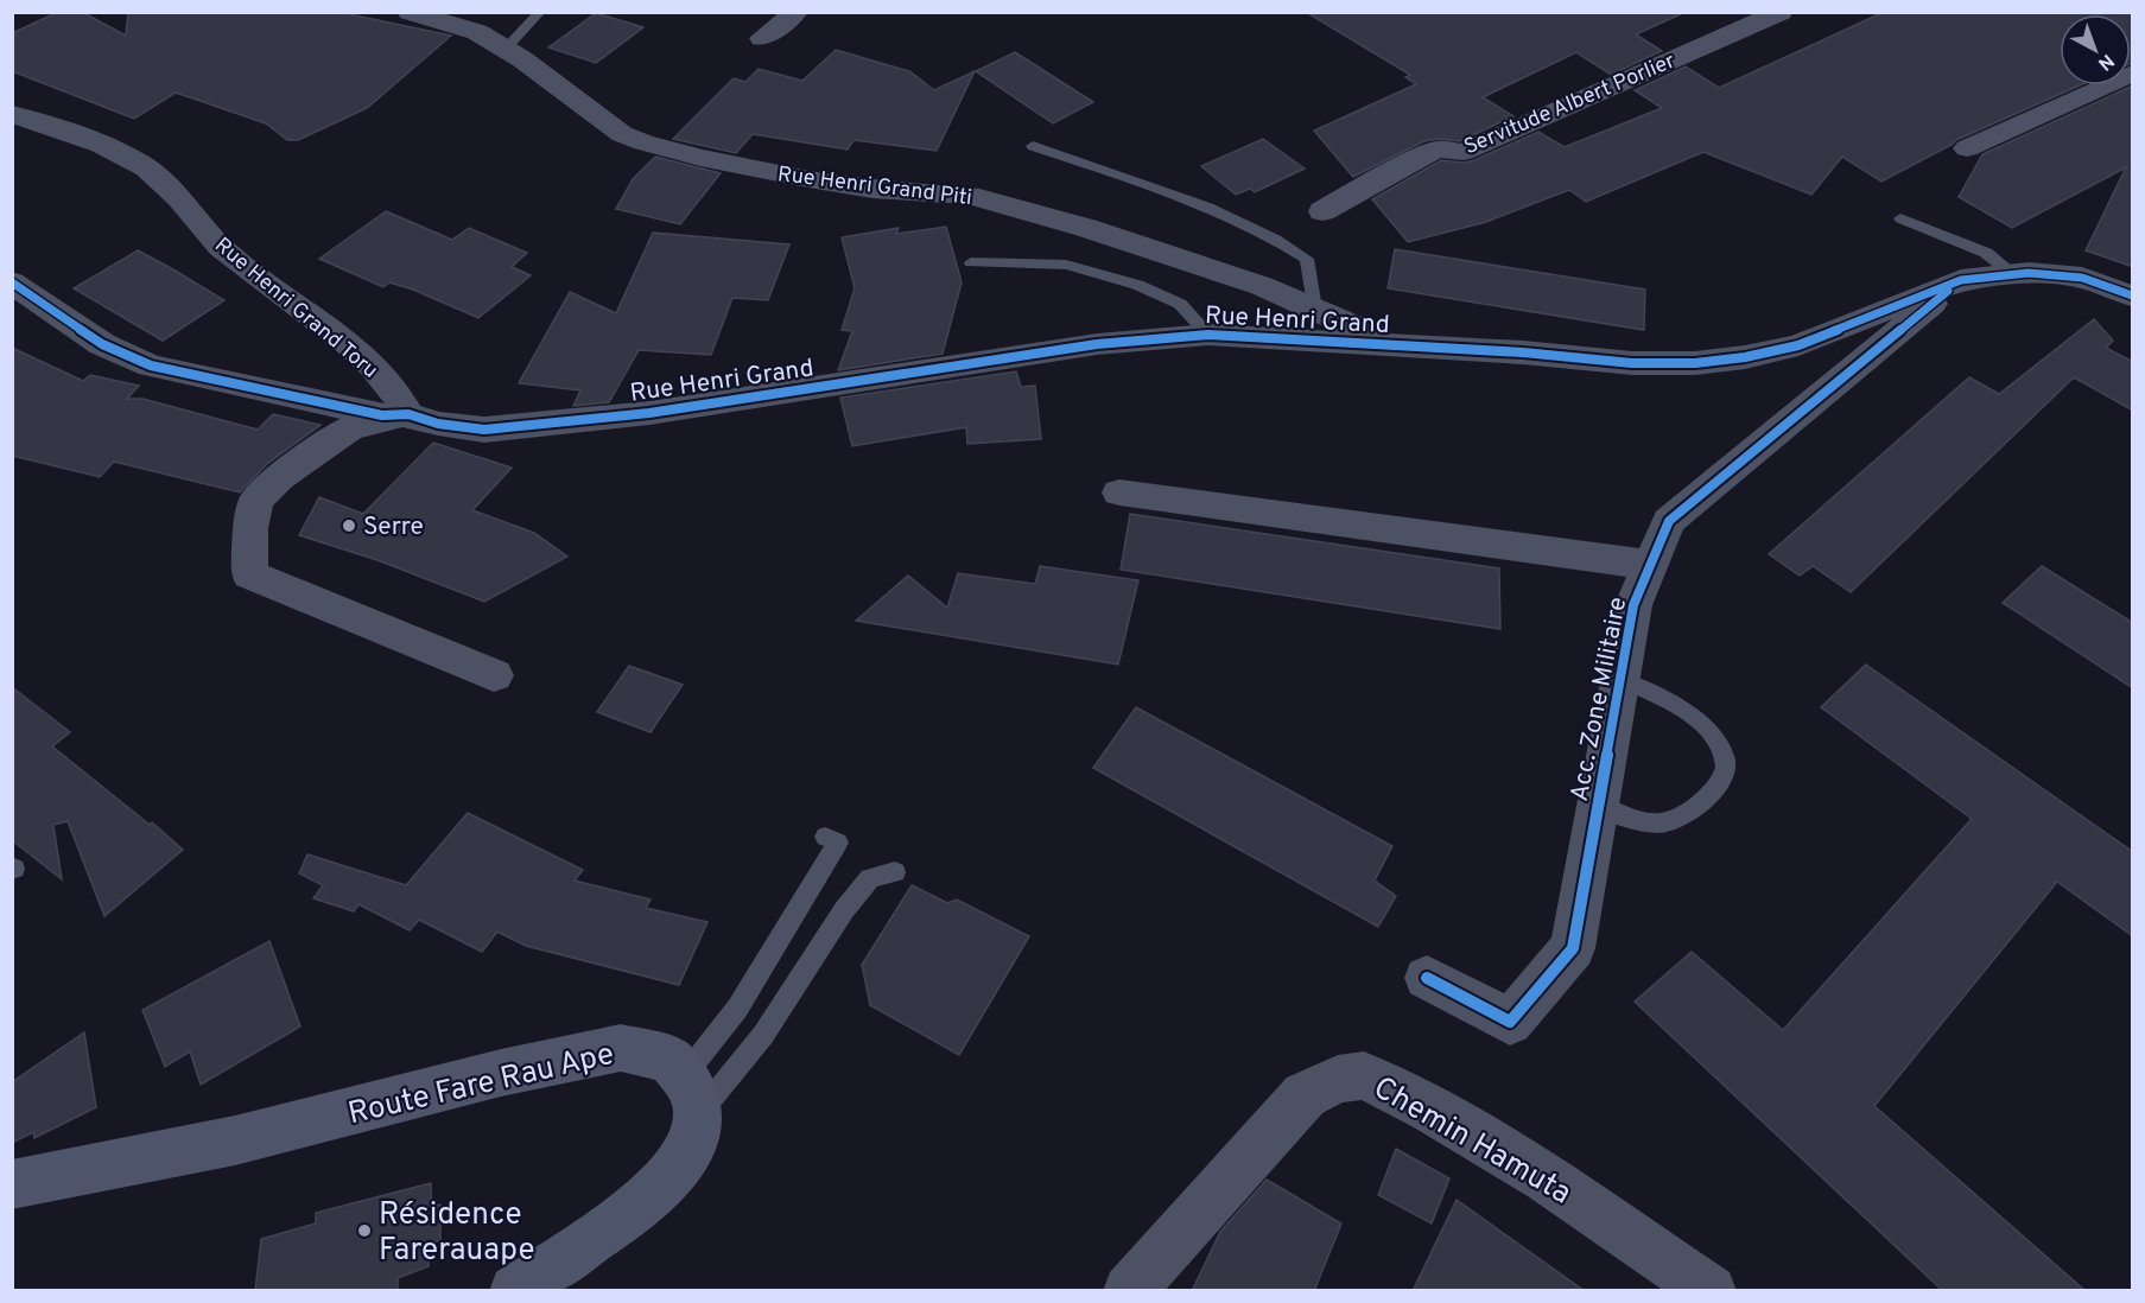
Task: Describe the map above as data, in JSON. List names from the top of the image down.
{
  "streets": {
    "main road": ["Route Fare Rau Ape"],
    "street": [
      "Servitude Albert Porlier",
      "Rue Henri Grand Piti",
      "Rue Henri Grand Toru",
      "Rue Henri Grand",
      "Acc. Zone Militaire",
      "Chemin Hamuta"
    ]
  },
  "crossings": [
    ["Rue Henri Grand Piti", "Rue Henri Grand"],
    ["Rue Henri Grand Toru", "Rue Henri Grand"],
    ["Rue Henri Grand", "Acc. Zone Militaire"]
  ],
  "places": ["Serre", "Résidence Farerauape"],
  "north": "bottom right"
}
